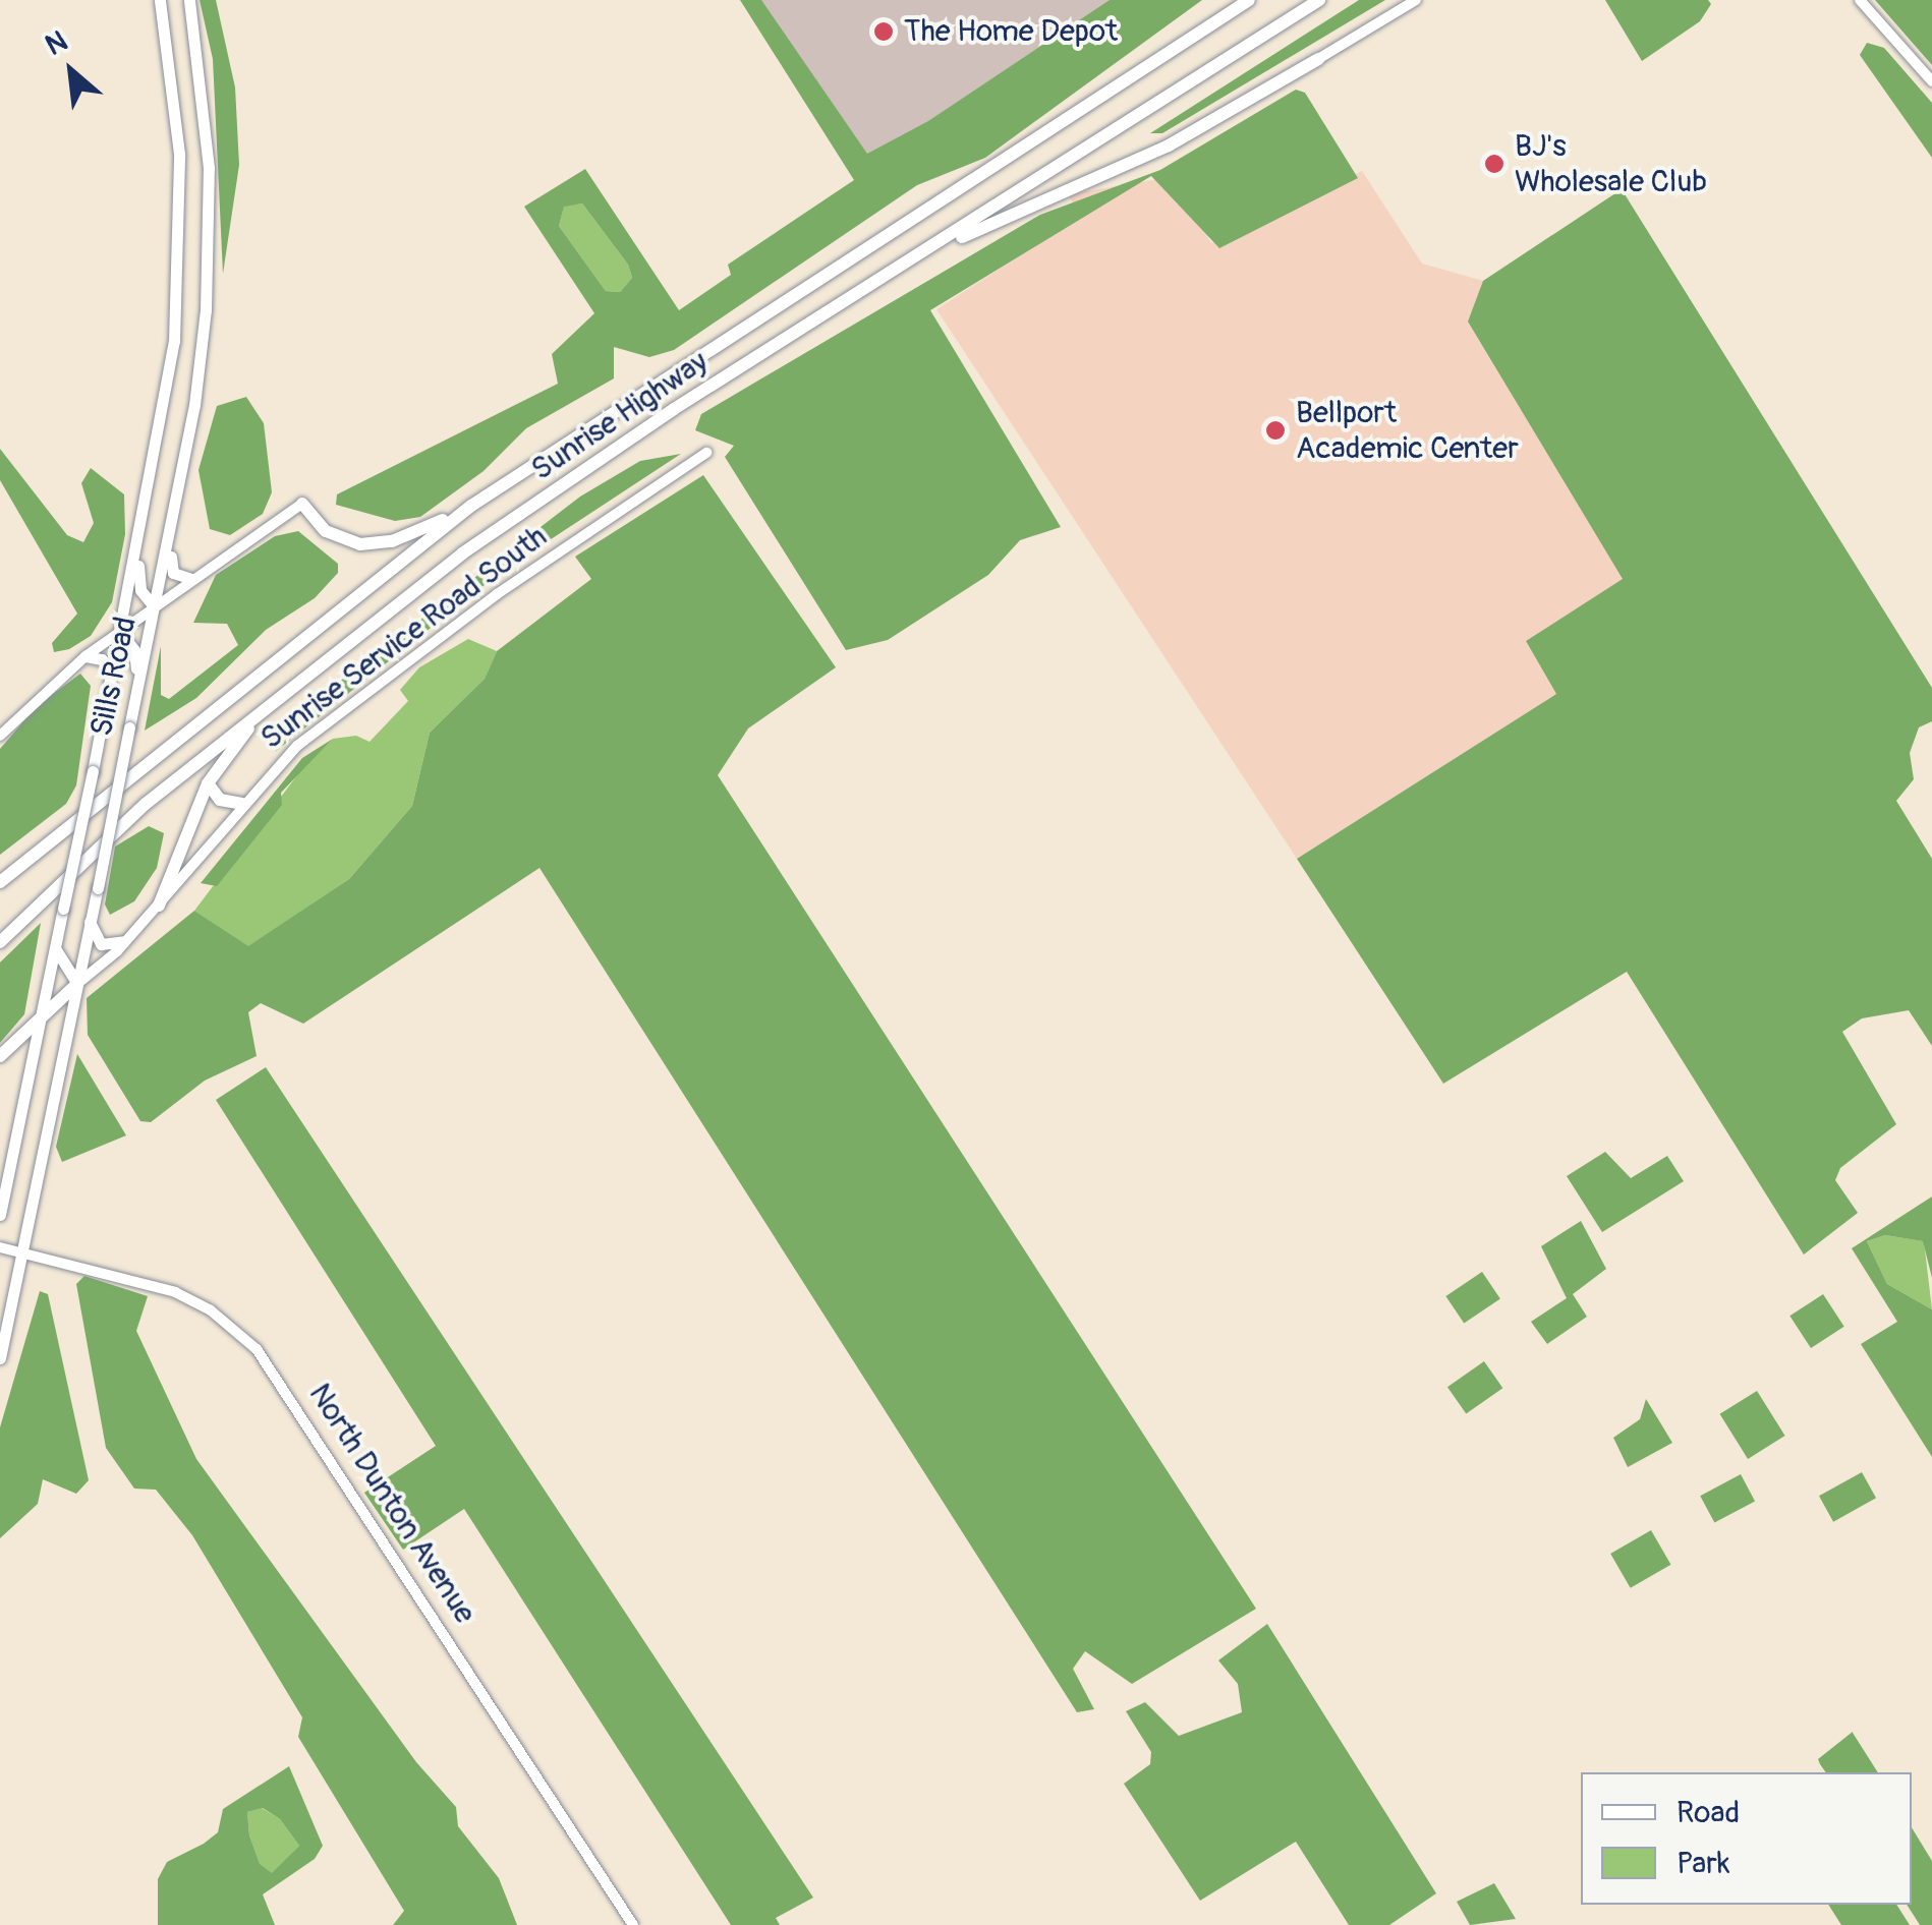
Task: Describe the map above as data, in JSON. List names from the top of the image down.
{
  "streets": {
    "highway": ["Sunrise Highway"],
    "main road": ["Sills Road"],
    "street": ["Sunrise Service Road South", "North Dunton Avenue"]
  },
  "crossings": [
    ["Sunrise Service Road South", "Sills Road"],
    ["Sills Road", "North Dunton Avenue"]
  ],
  "places": ["The Home Depot", "BJ's Wholesale Club", "Bellport Academic Center"],
  "legend": ["Road", "Park"],
  "north": "top left"
}
